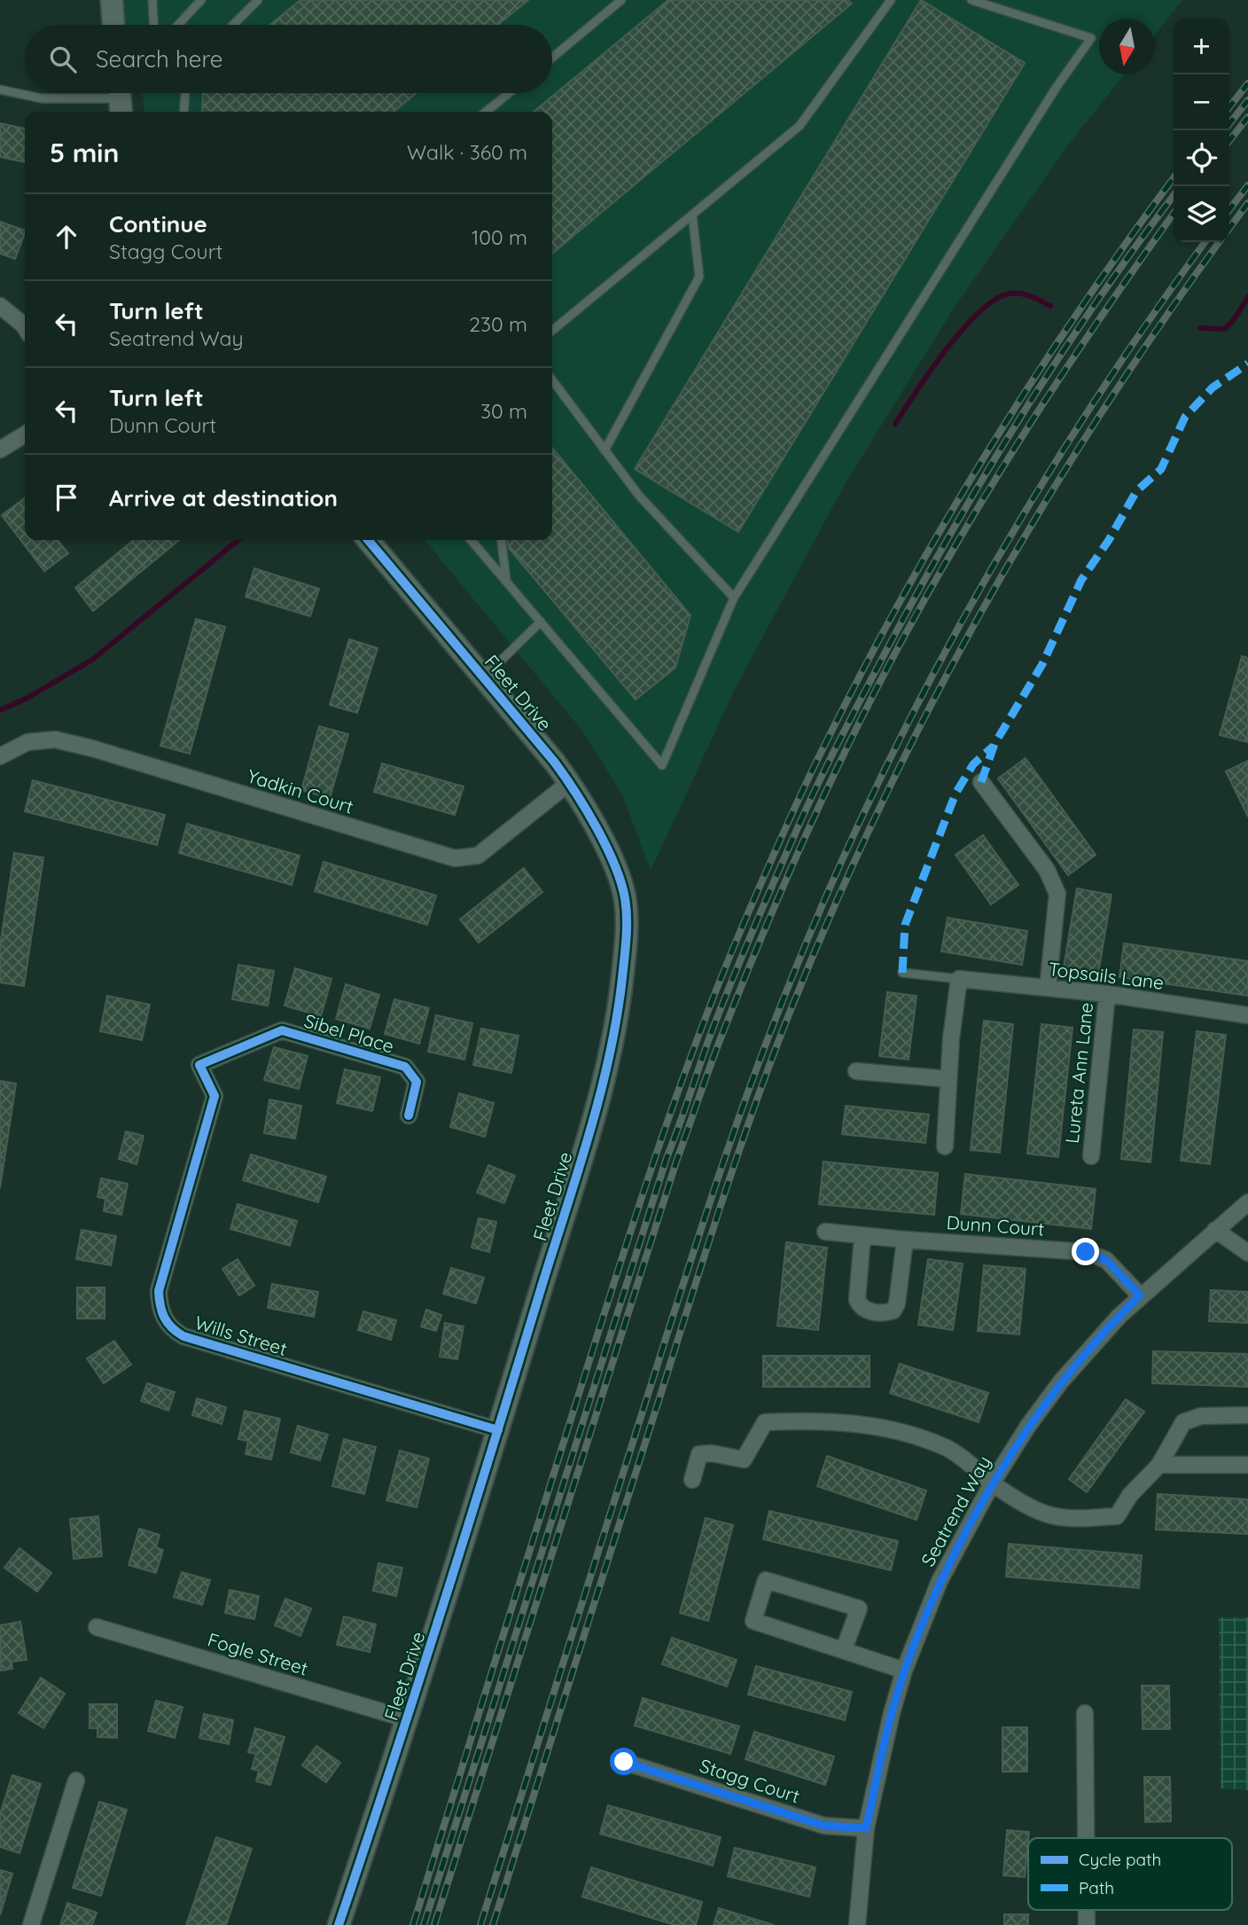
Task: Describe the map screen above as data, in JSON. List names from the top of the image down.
{
  "streets": {
    "street": [
      "Fleet Drive",
      "Yadkin Court",
      "Topsails Lane",
      "Sibel Place",
      "Lureta Ann Lane",
      "Dunn Court",
      "Wills Street",
      "Seatrend Way",
      "Fogle Street",
      "Stagg Court"
    ]
  },
  "crossings": [
    ["Fleet Drive", "Yadkin Court"],
    ["Fleet Drive", "Wills Street"],
    ["Fleet Drive", "Fogle Street"],
    ["Topsails Lane", "Lureta Ann Lane"],
    ["Sibel Place", "Wills Street"],
    ["Dunn Court", "Seatrend Way"],
    ["Seatrend Way", "Stagg Court"]
  ],
  "legend": ["Cycle path", "Path"],
  "north": "bottom",
  "page": {
    "map_buttons": ["+", "−"],
    "search": "Search here",
    "heading": ["5 min", "Walk · 360 m"],
    "list": [
      ["Continue", "Stagg Court", "100 m"],
      ["Turn left", "Seatrend Way", "230 m"],
      ["Turn left", "Dunn Court", "30 m"],
      "Arrive at destination"
    ]
  }
}
